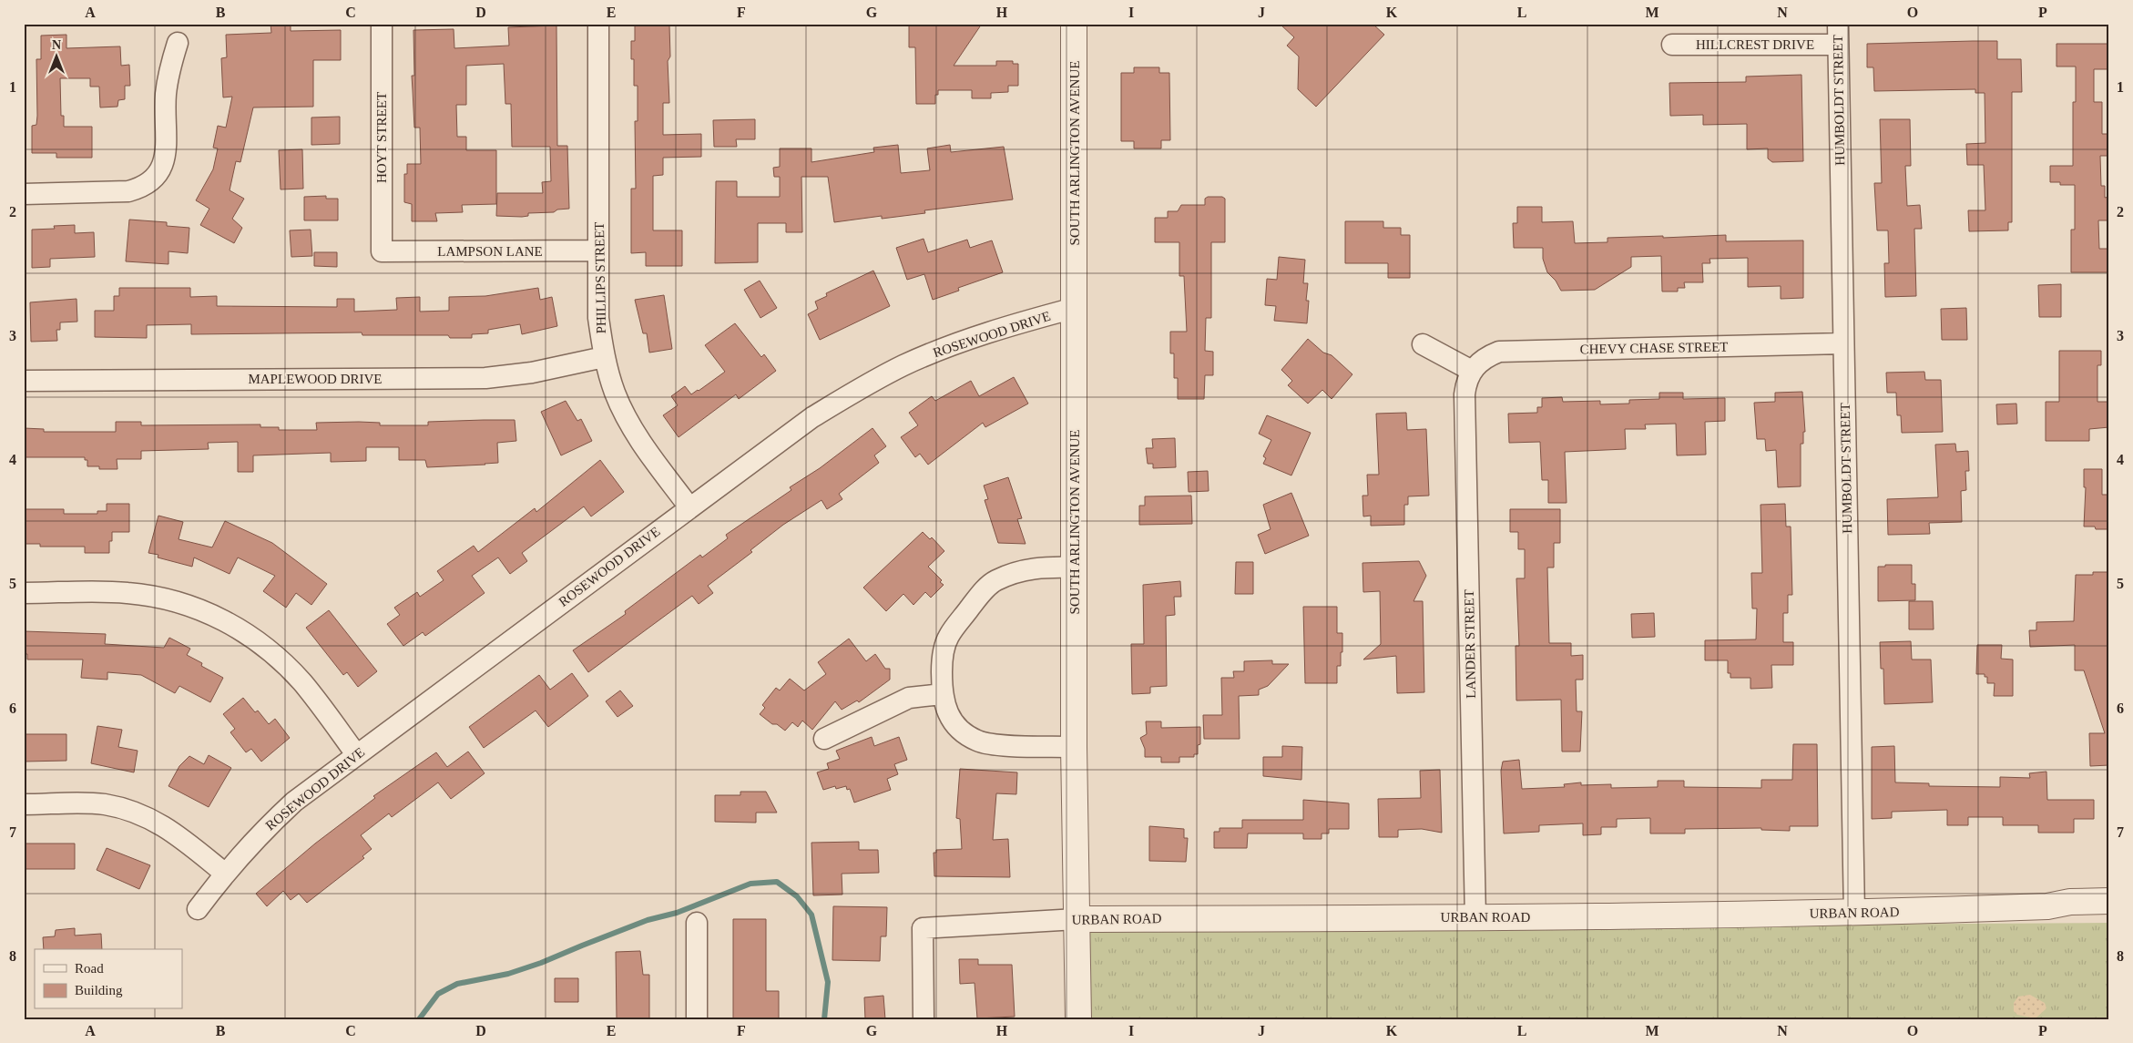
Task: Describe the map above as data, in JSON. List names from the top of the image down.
{
  "streets": {
    "street": [
      "HILLCREST DRIVE",
      "HUMBOLDT STREET",
      "HOYT STREET",
      "SOUTH ARLINGTON AVENUE",
      "LAMPSON LANE",
      "PHILLIPS STREET",
      "ROSEWOOD DRIVE",
      "CHEVY CHASE STREET",
      "MAPLEWOOD DRIVE",
      "LANDER STREET",
      "URBAN ROAD"
    ]
  },
  "crossings": [
    ["HILLCREST DRIVE", "HUMBOLDT STREET"],
    ["HUMBOLDT STREET", "CHEVY CHASE STREET"],
    ["HUMBOLDT STREET", "URBAN ROAD"],
    ["HOYT STREET", "LAMPSON LANE"],
    ["SOUTH ARLINGTON AVENUE", "ROSEWOOD DRIVE"],
    ["SOUTH ARLINGTON AVENUE", "URBAN ROAD"],
    ["LAMPSON LANE", "PHILLIPS STREET"],
    ["PHILLIPS STREET", "ROSEWOOD DRIVE"],
    ["PHILLIPS STREET", "MAPLEWOOD DRIVE"],
    ["CHEVY CHASE STREET", "LANDER STREET"],
    ["LANDER STREET", "URBAN ROAD"]
  ],
  "legend": ["Road", "Building"],
  "north": "top",
  "grid": {
    "columns": [
      "A",
      "B",
      "C",
      "D",
      "E",
      "F",
      "G",
      "H",
      "I",
      "J",
      "K",
      "L",
      "M",
      "N",
      "O",
      "P"
    ],
    "rows": [
      "1",
      "2",
      "3",
      "4",
      "5",
      "6",
      "7",
      "8"
    ]
  }
}
